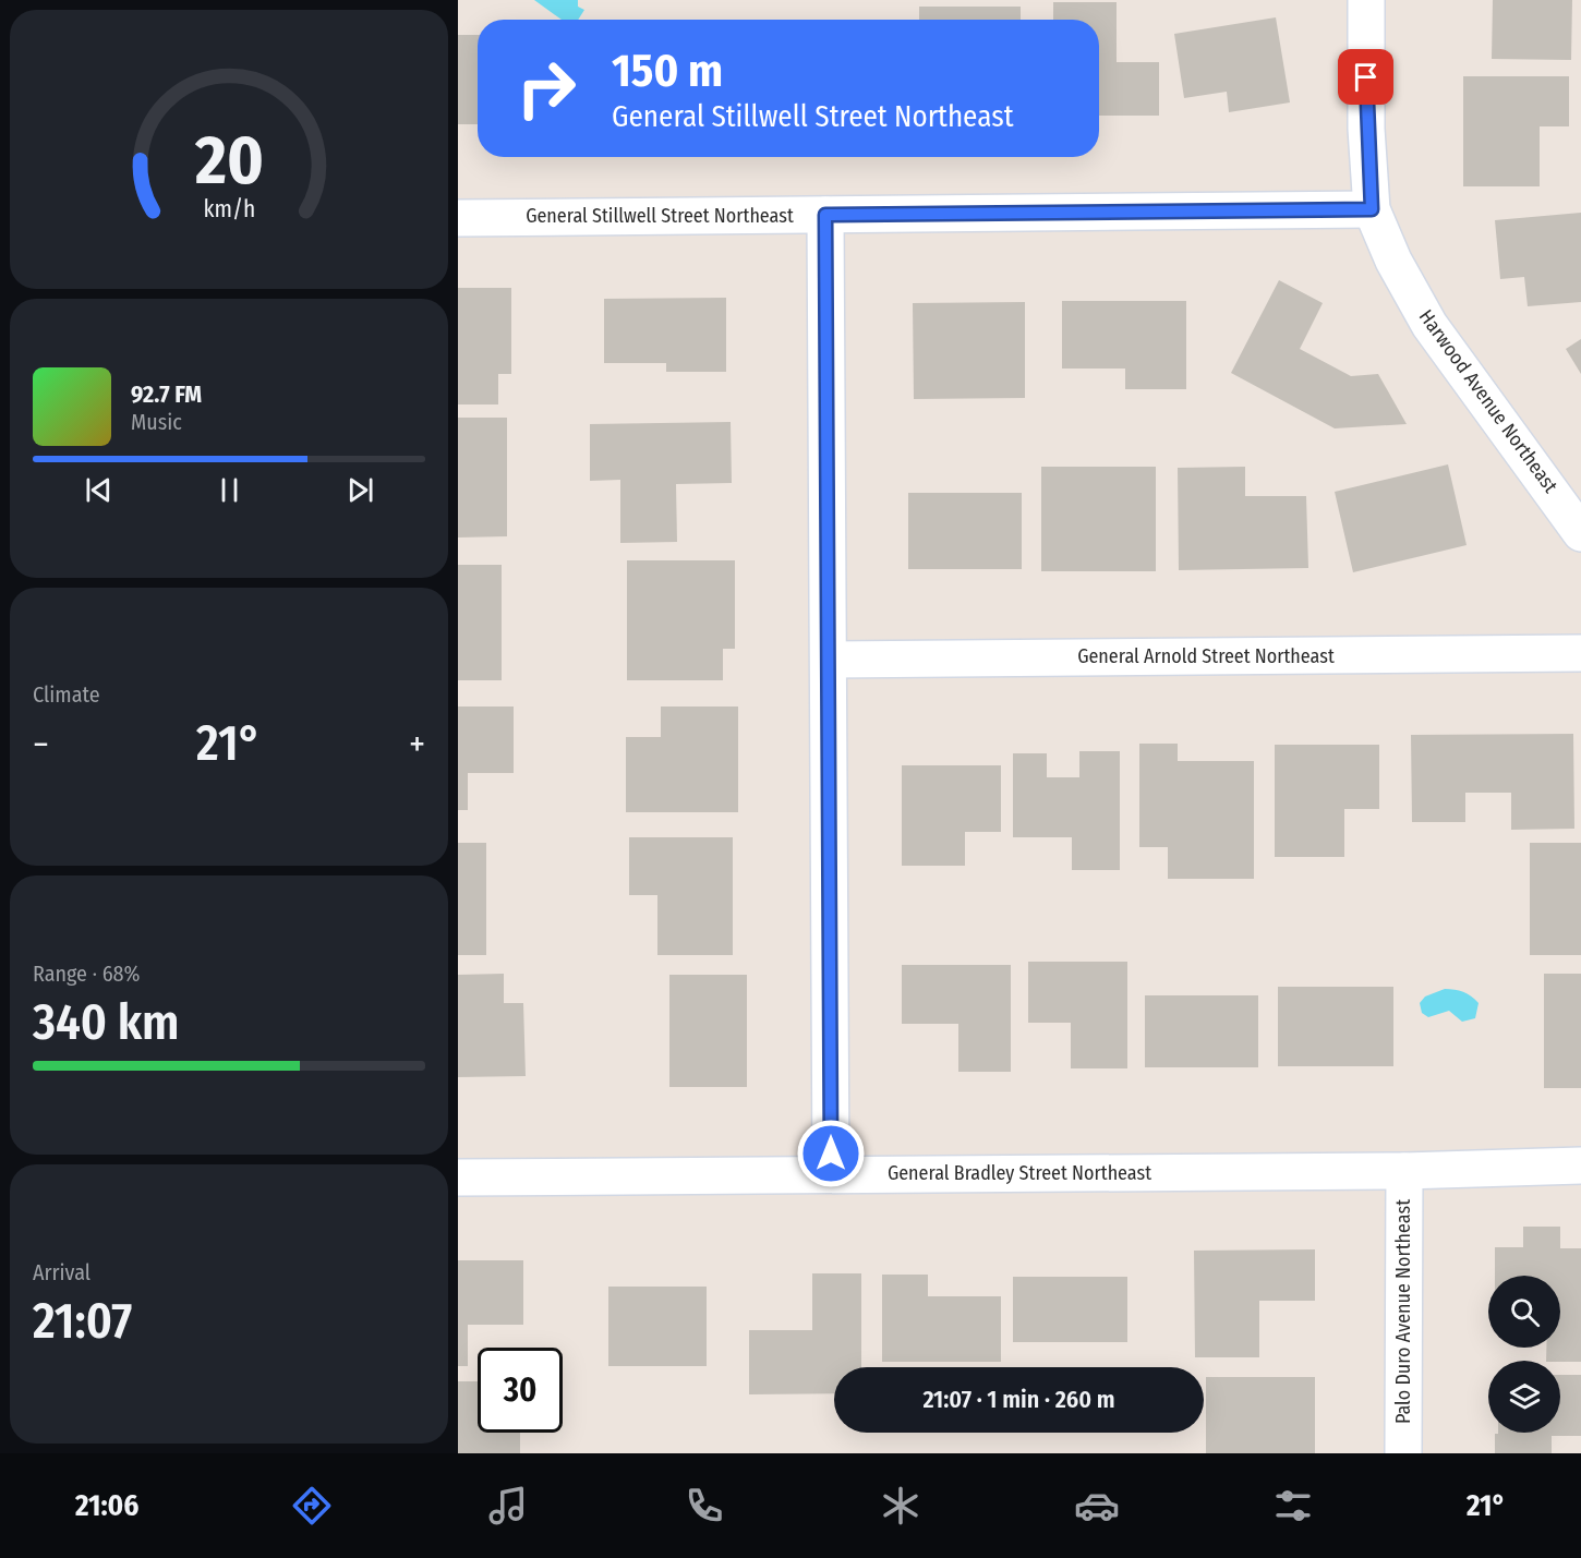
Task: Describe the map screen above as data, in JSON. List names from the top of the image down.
{
  "streets": {
    "street": [
      "General Stillwell Street Northeast",
      "Harwood Avenue Northeast",
      "General Arnold Street Northeast",
      "General Bradley Street Northeast",
      "Palo Duro Avenue Northeast"
    ]
  },
  "crossings": [
    ["General Stillwell Street Northeast", "Harwood Avenue Northeast"],
    ["General Bradley Street Northeast", "Palo Duro Avenue Northeast"]
  ],
  "page": {
    "turn": ["150 m", "General Stillwell Street Northeast"],
    "song": ["92.7 FM", "Music"],
    "tile": [
      "Climate",
      ["Range · 68%", "340 km"],
      ["Arrival", "21:07"]
    ],
    "heat": ["−", "21°", "+"],
    "limit": "30",
    "trip": "21:07 · 1 min · 260 m",
    "tabs": ["21:06", "21°"],
    "gauge": ["20", "km/h"]
  }
}
